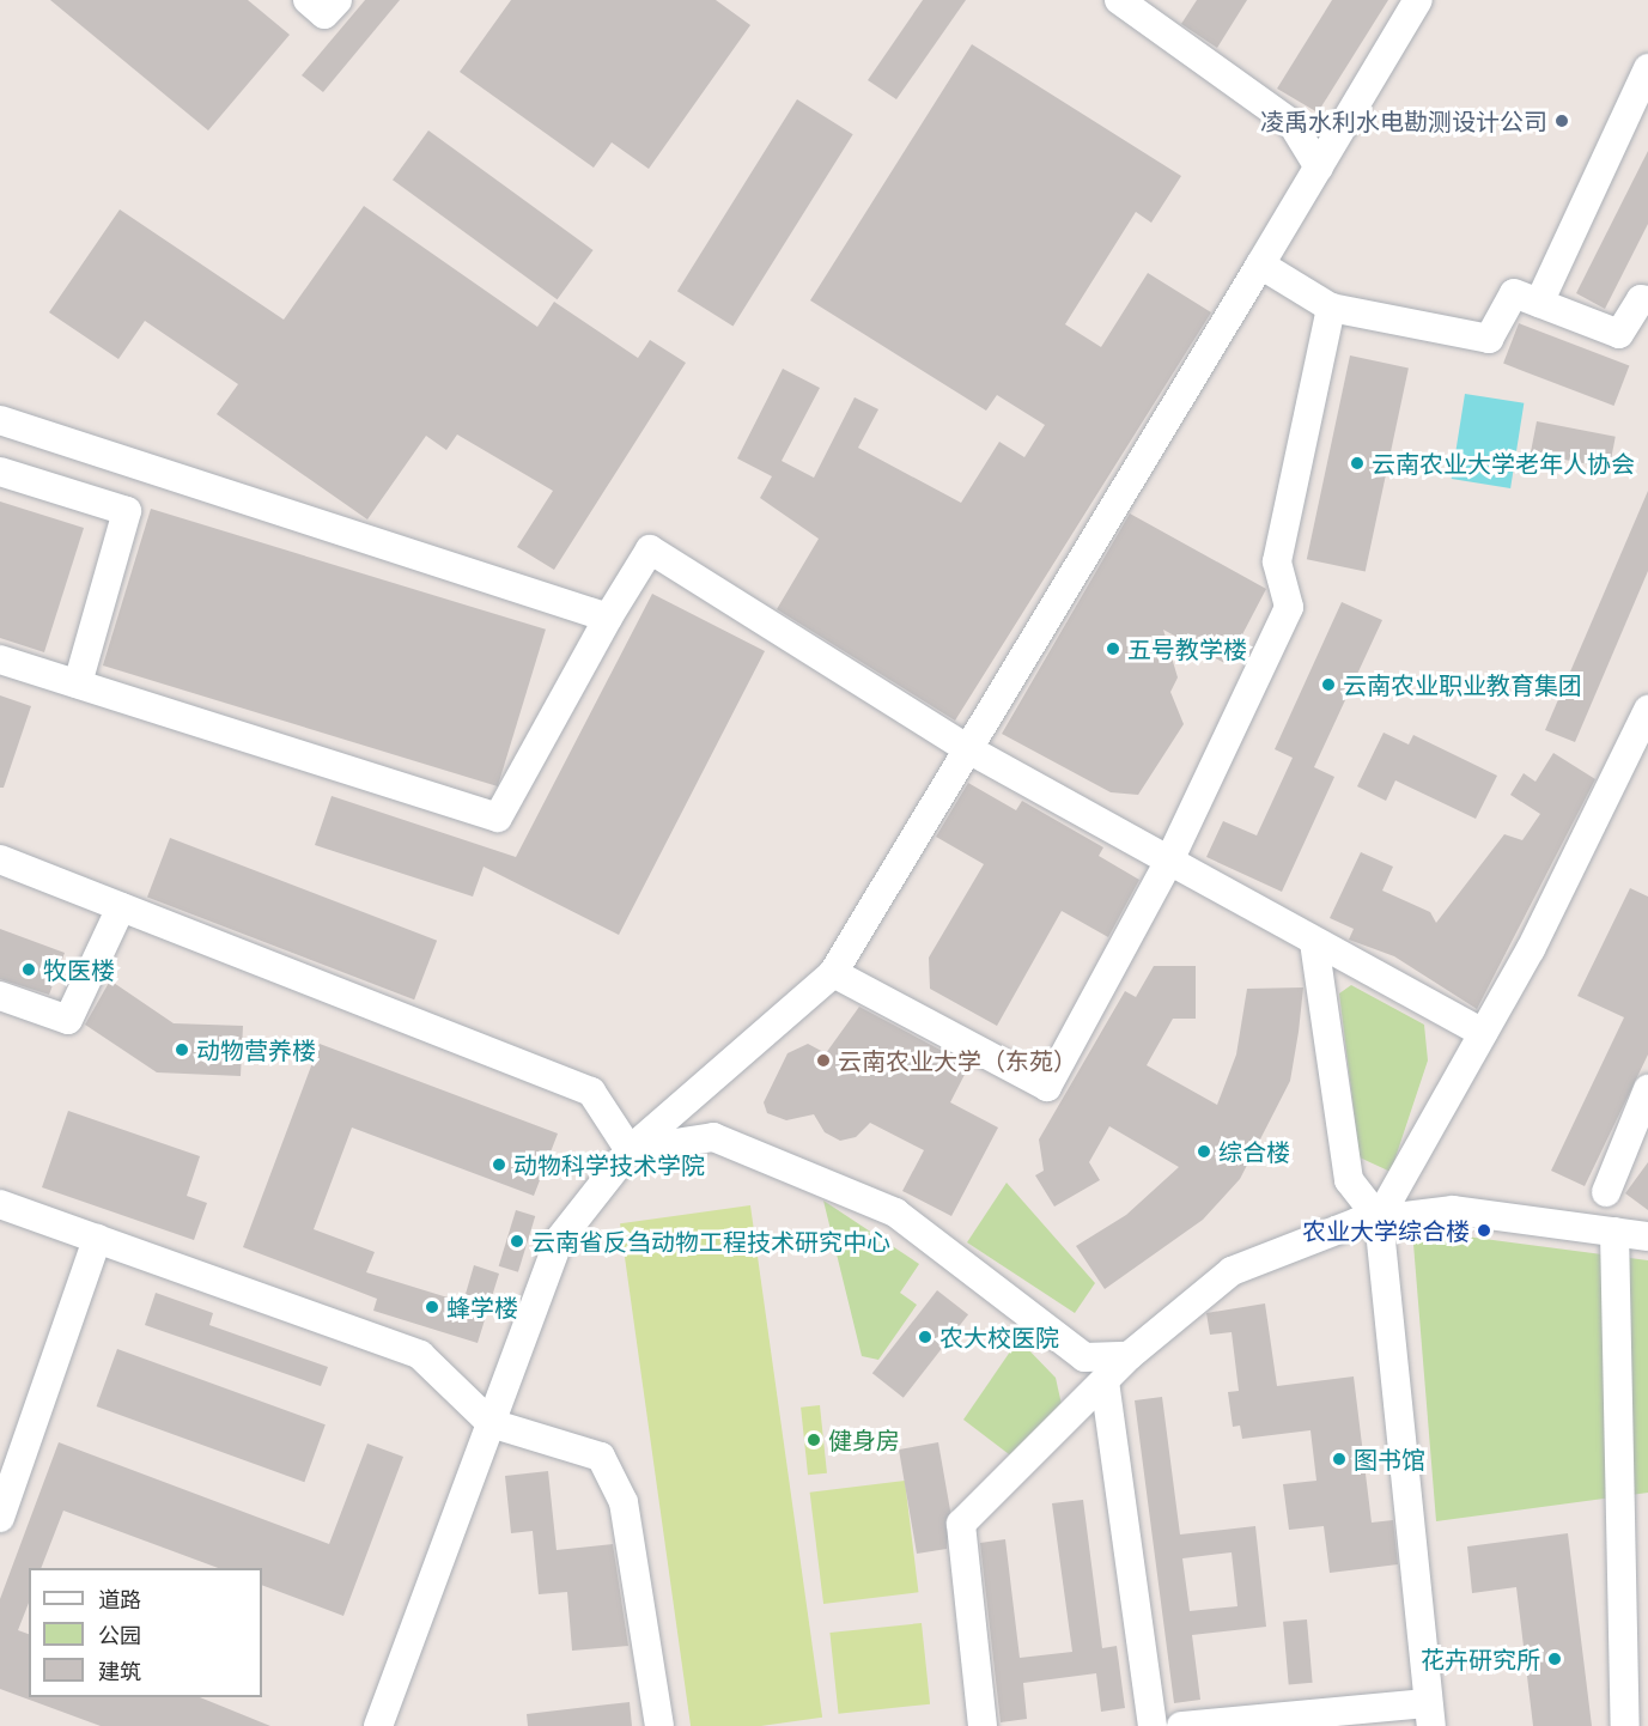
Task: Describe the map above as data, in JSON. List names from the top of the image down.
{
  "places": [
    "凌禹水利水电勘测设计公司",
    "云南农业大学老年人协会",
    "五号教学楼",
    "云南农业职业教育集团",
    "牧医楼",
    "动物营养楼",
    "云南农业大学（东苑）",
    "综合楼",
    "动物科学技术学院",
    "农业大学综合楼",
    "云南省反刍动物工程技术研究中心",
    "蜂学楼",
    "农大校医院",
    "健身房",
    "图书馆",
    "花卉研究所"
  ],
  "legend": ["道路", "公园", "建筑"]
}
